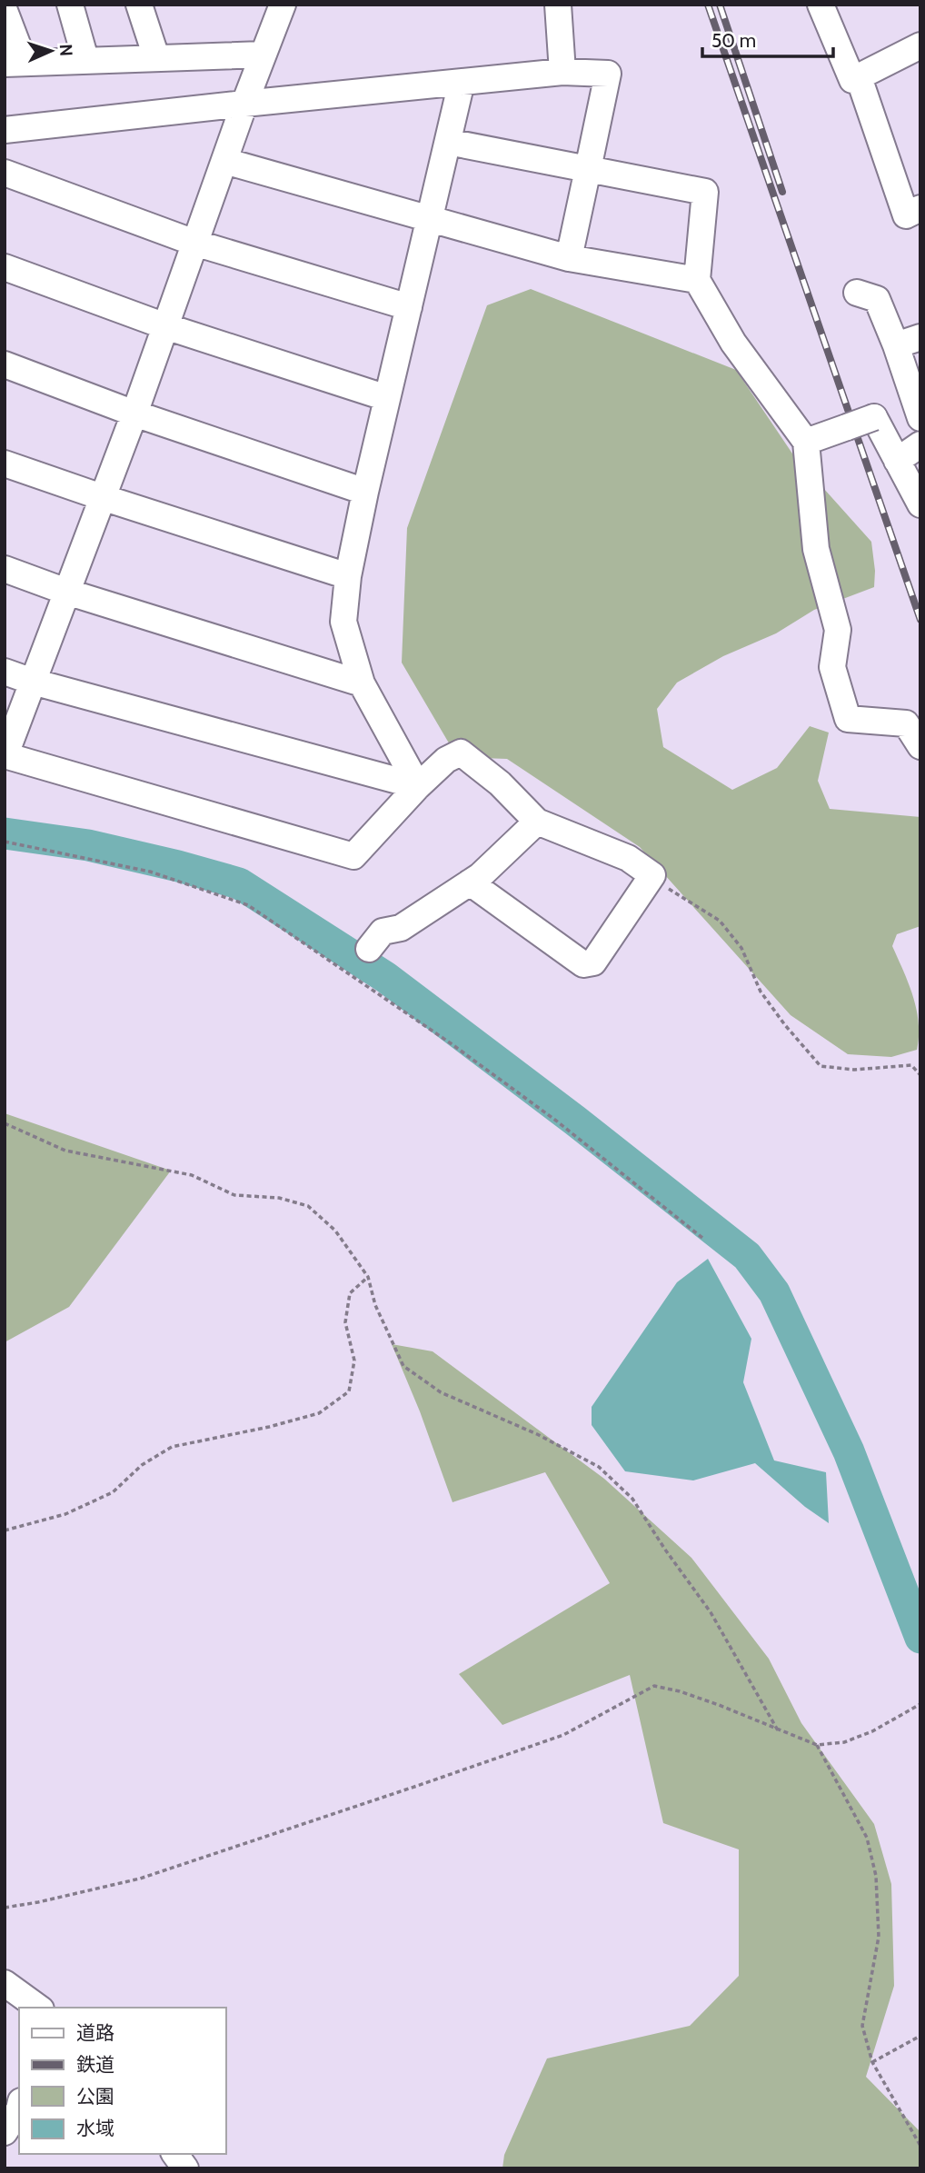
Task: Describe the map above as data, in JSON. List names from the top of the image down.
{
  "legend": [
    "道路",
    "鉄道",
    "公園",
    "水域"
  ],
  "scale_bar": "50 m",
  "north": "right"
}
